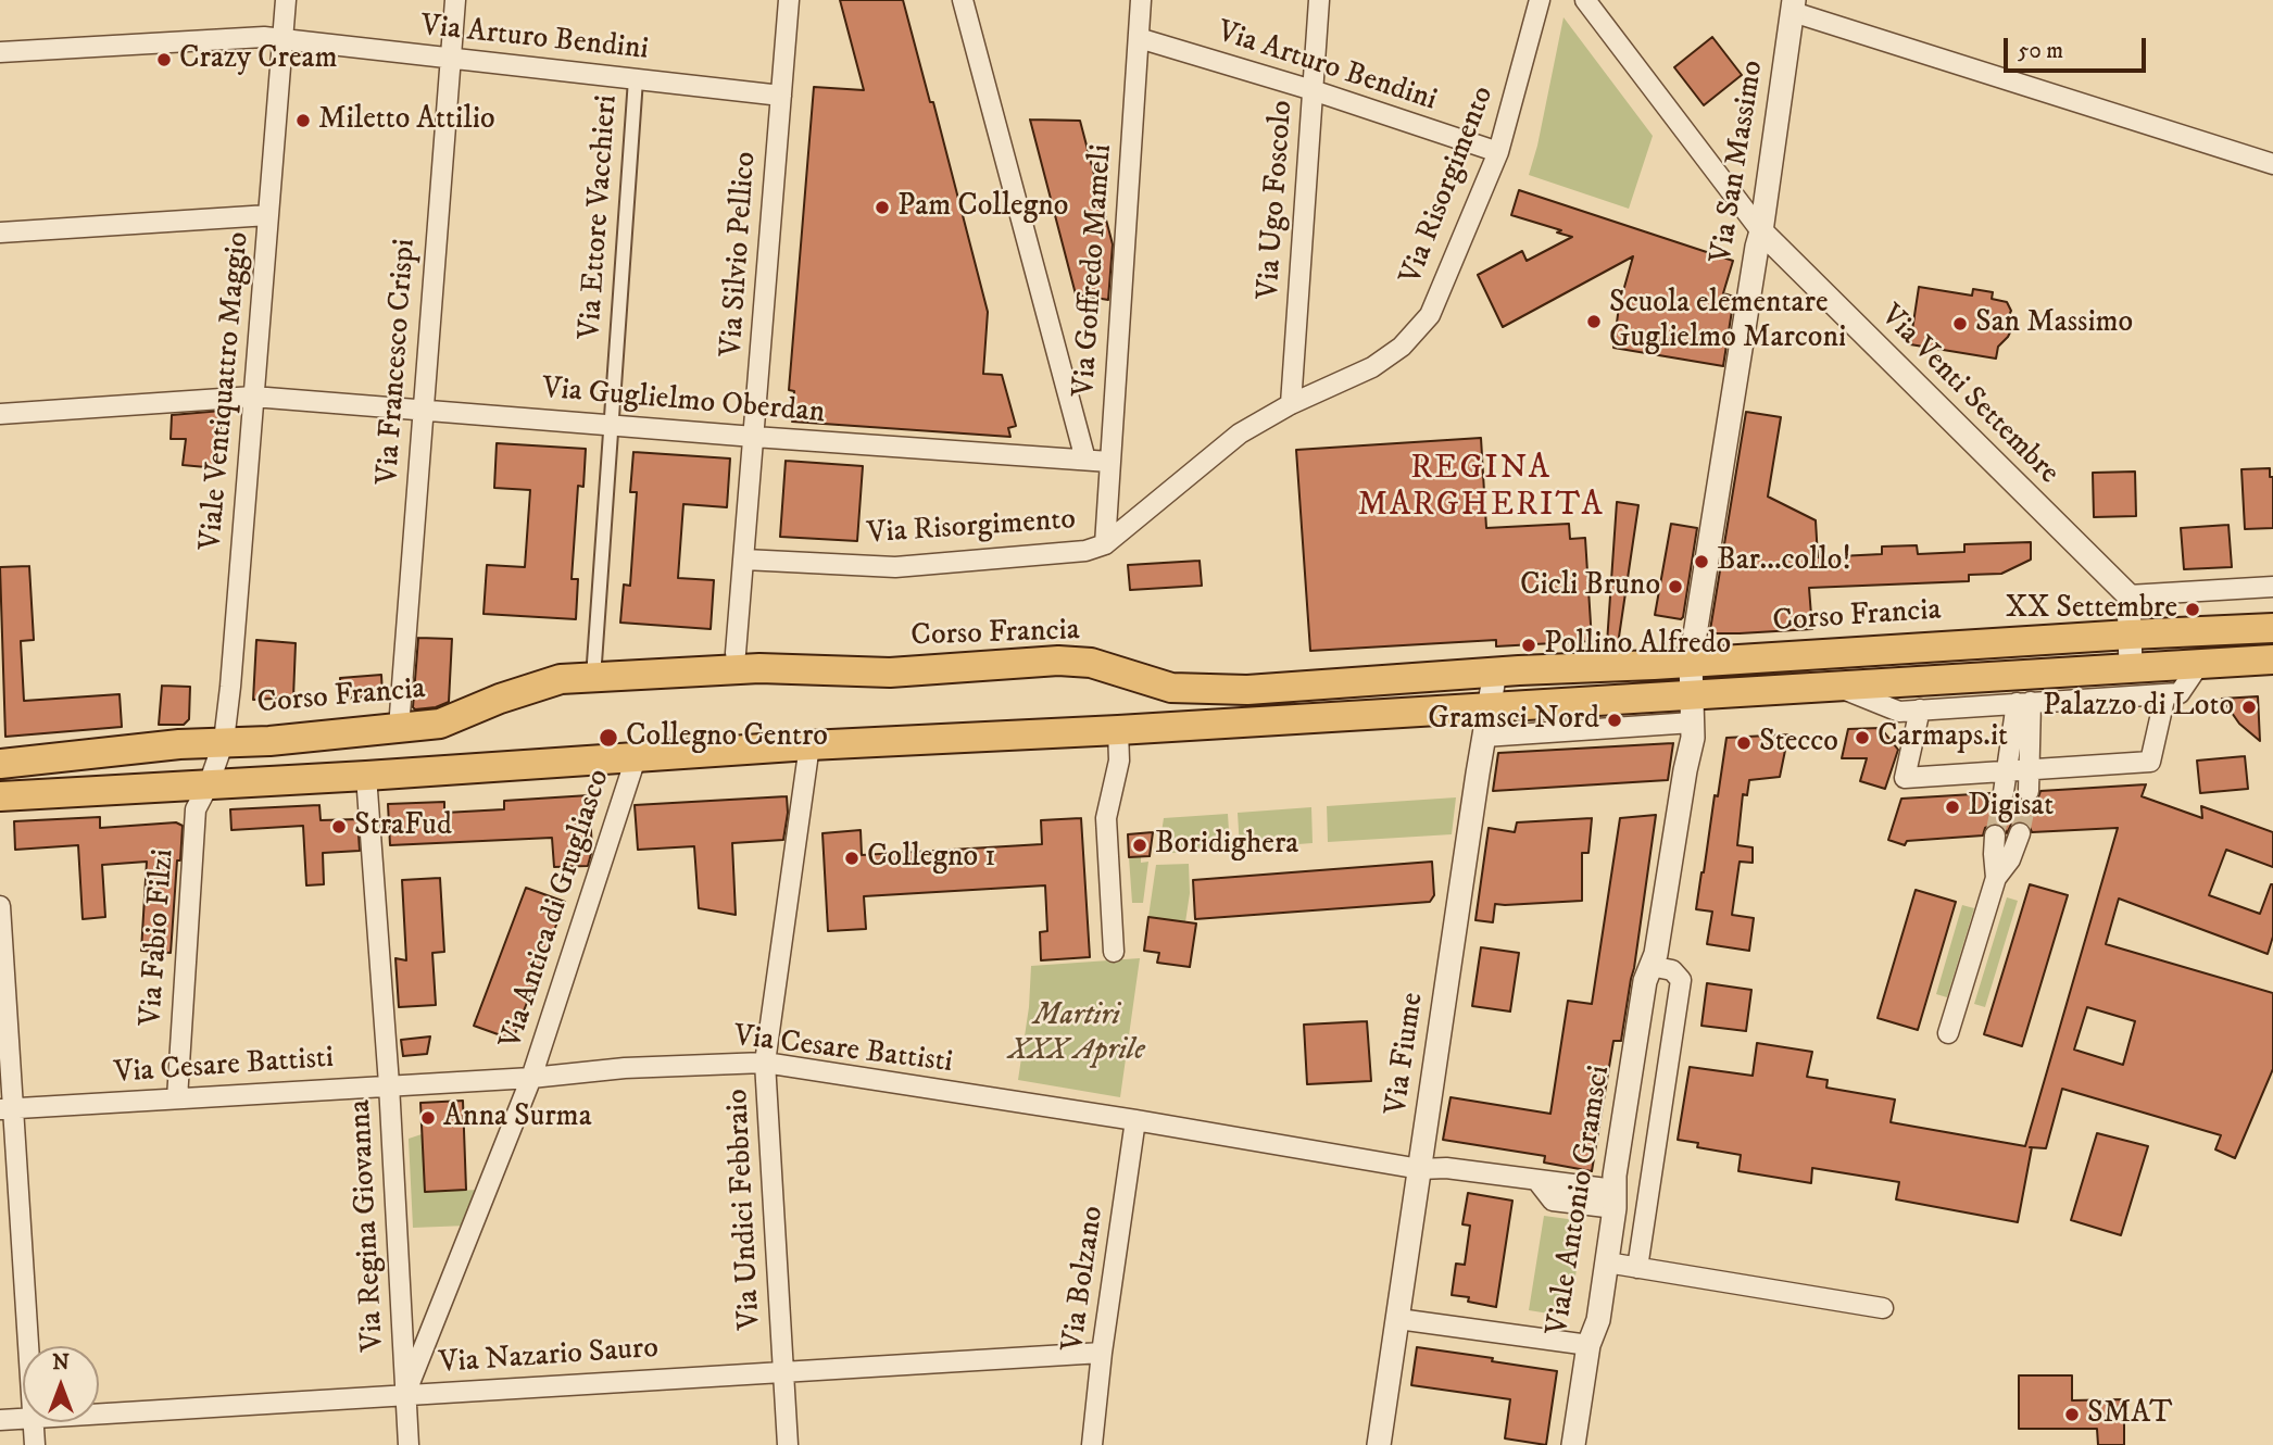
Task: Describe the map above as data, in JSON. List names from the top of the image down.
{
  "streets": {
    "main road": ["Corso Francia"],
    "street": [
      "Via Arturo Bendini",
      "Via San Massimo",
      "Via Risorgimento",
      "Via Ugo Foscolo",
      "Via Ettore Vacchieri",
      "Via Silvio Pellico",
      "Via Goffredo Mameli",
      "Via Francesco Crispi",
      "Viale Ventiquattro Maggio",
      "Via Venti Settembre",
      "Via Guglielmo Oberdan",
      "Via Antica di Grugliasco",
      "Via Fabio Filzi",
      "Via Cesare Battisti",
      "Via Fiume",
      "Viale Antonio Gramsci",
      "Via Undici Febbraio",
      "Via Regina Giovanna",
      "Via Bolzano",
      "Via Nazario Sauro"
    ]
  },
  "crossings": [
    ["Via Arturo Bendini", "Via Risorgimento"],
    ["Via Arturo Bendini", "Via Ugo Foscolo"],
    ["Via Arturo Bendini", "Via Ettore Vacchieri"],
    ["Via Arturo Bendini", "Via Silvio Pellico"],
    ["Via Arturo Bendini", "Via Goffredo Mameli"],
    ["Via Arturo Bendini", "Via Francesco Crispi"],
    ["Via Arturo Bendini", "Viale Ventiquattro Maggio"],
    ["Via San Massimo", "Via Venti Settembre"],
    ["Via San Massimo", "Corso Francia"],
    ["Via San Massimo", "Viale Antonio Gramsci"],
    ["Via Risorgimento", "Via Ugo Foscolo"],
    ["Via Risorgimento", "Via Silvio Pellico"],
    ["Via Risorgimento", "Via Goffredo Mameli"],
    ["Via Ettore Vacchieri", "Via Guglielmo Oberdan"],
    ["Via Ettore Vacchieri", "Corso Francia"],
    ["Via Silvio Pellico", "Via Guglielmo Oberdan"],
    ["Via Goffredo Mameli", "Via Guglielmo Oberdan"],
    ["Via Francesco Crispi", "Via Guglielmo Oberdan"],
    ["Via Francesco Crispi", "Corso Francia"],
    ["Viale Ventiquattro Maggio", "Via Guglielmo Oberdan"],
    ["Viale Ventiquattro Maggio", "Corso Francia"],
    ["Viale Ventiquattro Maggio", "Via Fabio Filzi"],
    ["Corso Francia", "Via Fiume"],
    ["Via Antica di Grugliasco", "Via Cesare Battisti"],
    ["Via Antica di Grugliasco", "Via Regina Giovanna"],
    ["Via Antica di Grugliasco", "Via Nazario Sauro"],
    ["Via Fabio Filzi", "Via Cesare Battisti"],
    ["Via Cesare Battisti", "Via Fiume"],
    ["Via Cesare Battisti", "Viale Antonio Gramsci"],
    ["Via Cesare Battisti", "Via Undici Febbraio"],
    ["Via Cesare Battisti", "Via Regina Giovanna"],
    ["Via Cesare Battisti", "Via Bolzano"],
    ["Via Undici Febbraio", "Via Nazario Sauro"],
    ["Via Regina Giovanna", "Via Nazario Sauro"],
    ["Via Bolzano", "Via Nazario Sauro"]
  ],
  "districts": ["REGINA MARGHERITA"],
  "parks": ["Martiri XXX Aprile"],
  "places": [
    "Crazy Cream",
    "Miletto Attilio",
    "Pam Collegno",
    "Scuola elementare Guglielmo Marconi",
    "San Massimo",
    "Bar...collo!",
    "Cicli Bruno",
    "XX Settembre",
    "Pollino Alfredo",
    "Palazzo di Loto",
    "Gramsci Nord",
    "Collegno Centro",
    "Carmaps.it",
    "Stecco",
    "Digisat",
    "StraFud",
    "Boridighera",
    "Collegno 1",
    "Anna Surma",
    "SMAT"
  ],
  "scale_bar": "50 m",
  "north": "top"
}
